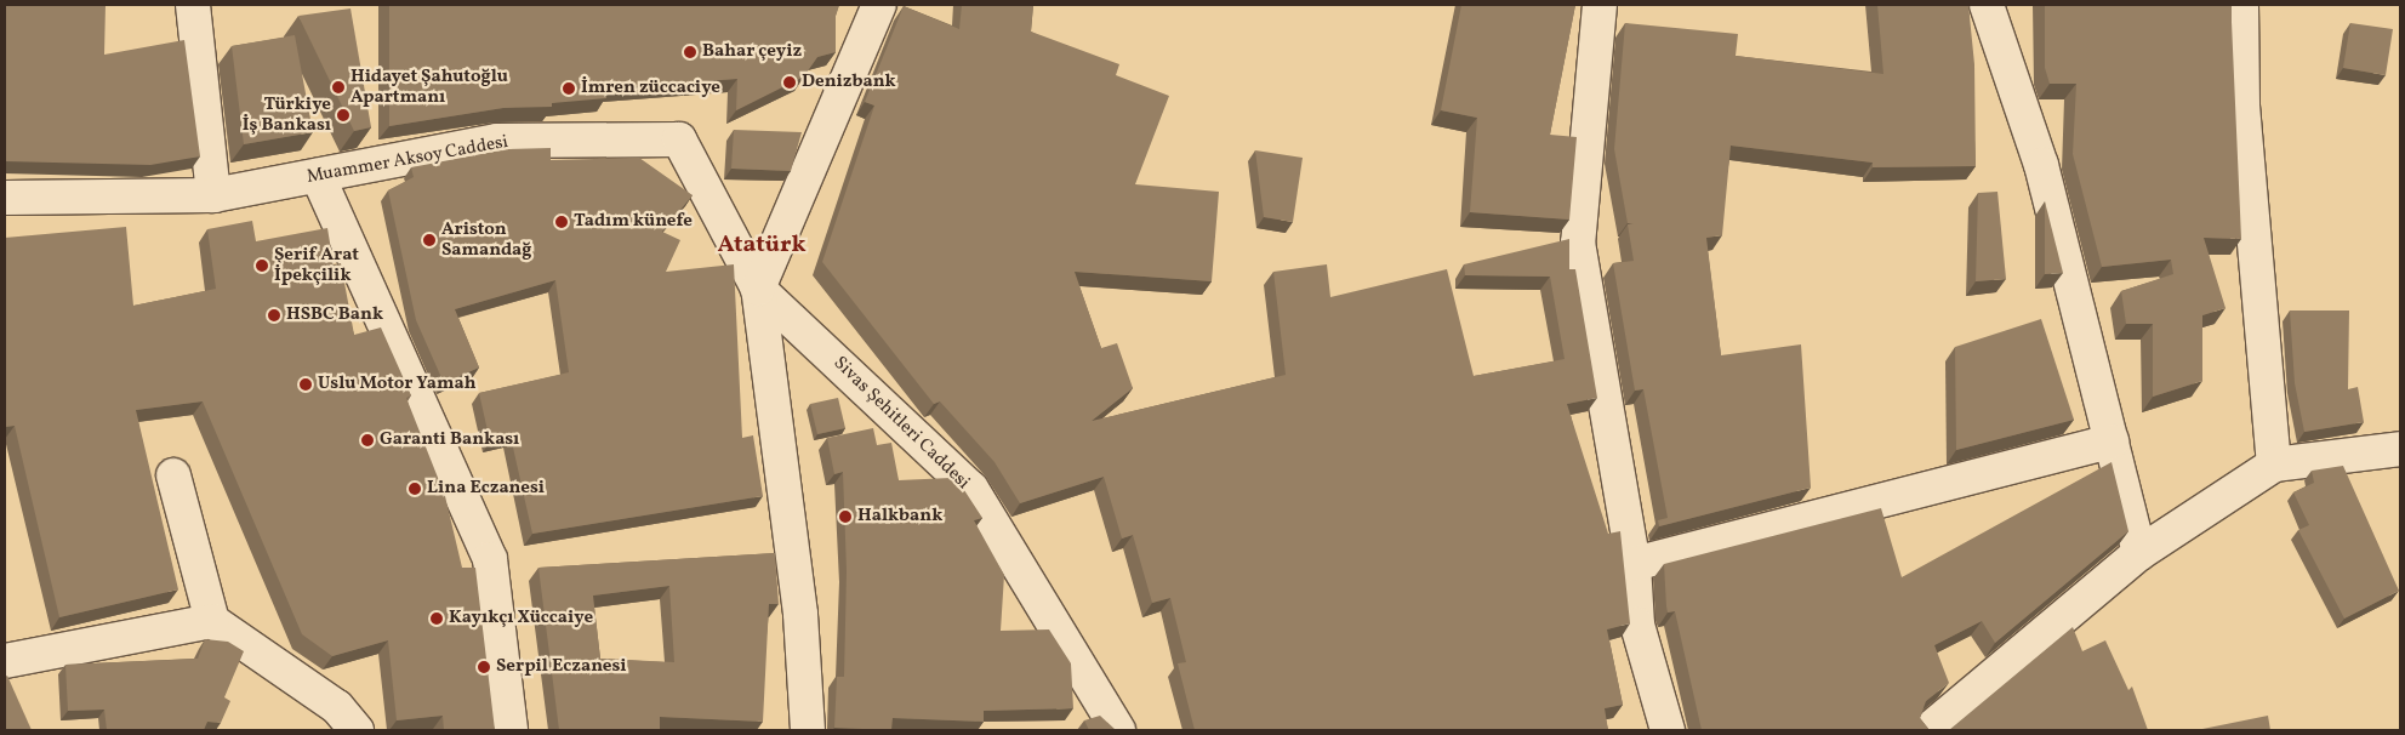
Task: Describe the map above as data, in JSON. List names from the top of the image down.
{
  "streets": {
    "street": ["Muammer Aksoy Caddesi", "Sivas Şehitleri Caddesi"]
  },
  "crossings": [
    ["Muammer Aksoy Caddesi", "Sivas Şehitleri Caddesi"]
  ],
  "districts": ["Atatürk"],
  "places": [
    "Bahar çeyiz",
    "Denizbank",
    "Hidayet Şahutoğlu Apartmanı",
    "İmren züccaciye",
    "Türkiye İş Bankası",
    "Tadım künefe",
    "Ariston Samandağ",
    "Şerif Arat İpekçilik",
    "HSBC Bank",
    "Uslu Motor Yamah",
    "Garanti Bankası",
    "Lina Eczanesi",
    "Halkbank",
    "Kayıkçı Xüccaiye",
    "Serpil Eczanesi"
  ]
}
